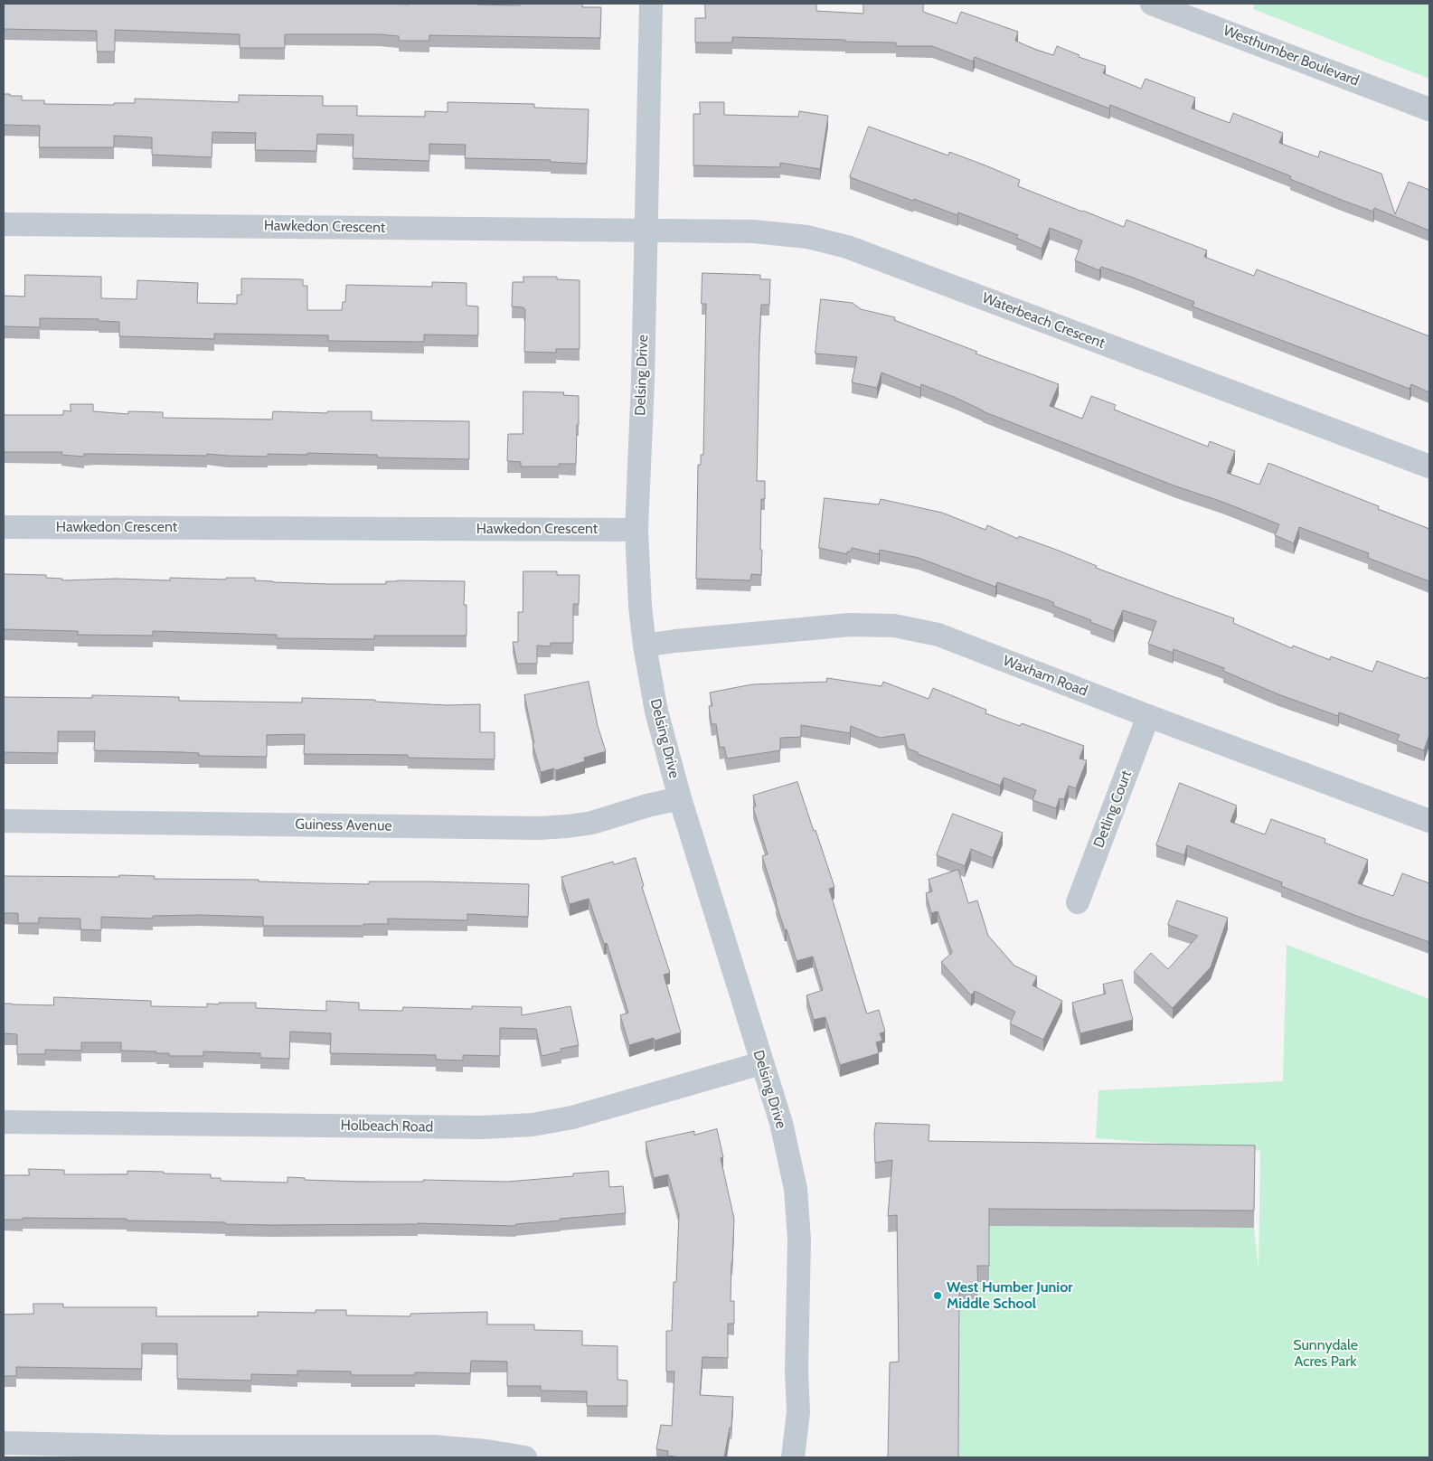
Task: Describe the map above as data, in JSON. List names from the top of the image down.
{
  "streets": {
    "street": [
      "Westhumber Boulevard",
      "Hawkedon Crescent",
      "Waterbeach Crescent",
      "Delsing Drive",
      "Waxham Road",
      "Detling Court",
      "Guiness Avenue",
      "Holbeach Road"
    ]
  },
  "crossings": [
    ["Hawkedon Crescent", "Waterbeach Crescent"],
    ["Hawkedon Crescent", "Delsing Drive"],
    ["Waterbeach Crescent", "Delsing Drive"],
    ["Delsing Drive", "Waxham Road"],
    ["Delsing Drive", "Guiness Avenue"],
    ["Delsing Drive", "Holbeach Road"],
    ["Waxham Road", "Detling Court"]
  ],
  "parks": ["Sunnydale Acres Park"],
  "places": ["West Humber Junior Middle School"]
}
